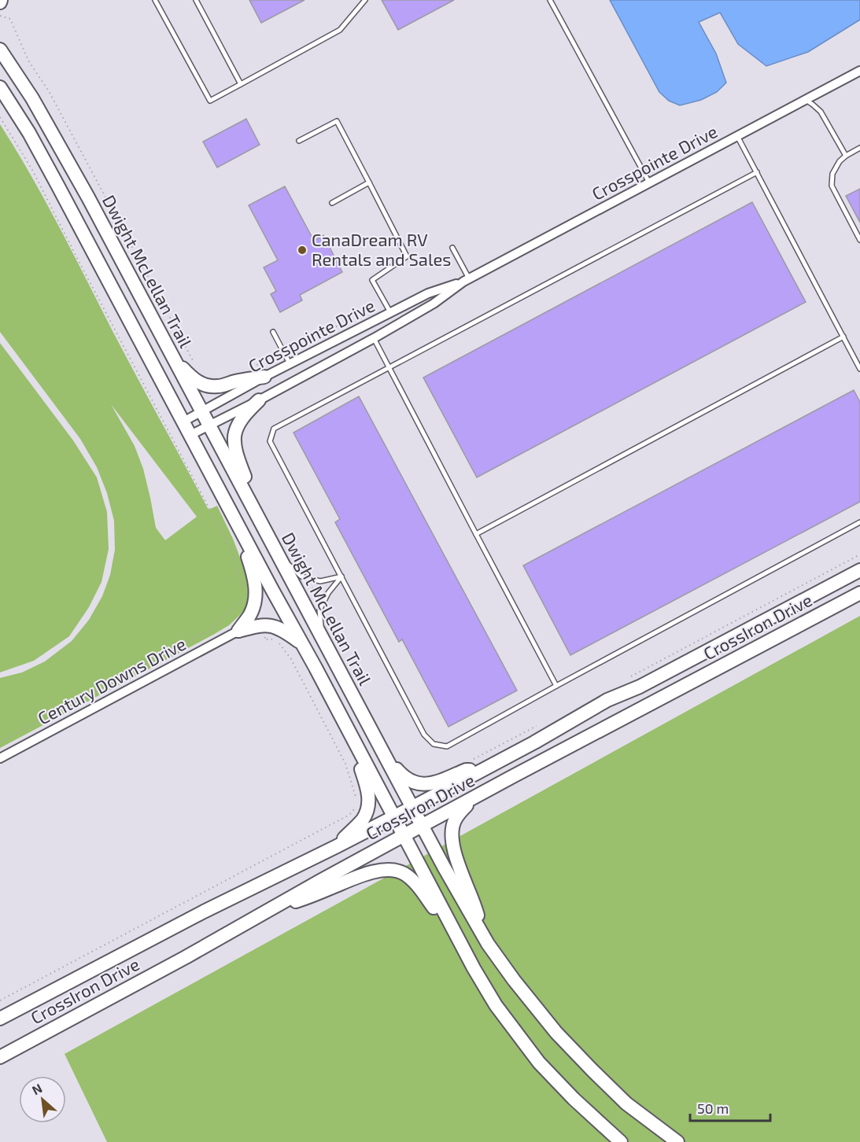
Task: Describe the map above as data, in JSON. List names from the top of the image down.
{
  "streets": {
    "main road": ["Dwight McLellan Trail", "CrossIron Drive"],
    "street": ["Crosspointe Drive", "Century Downs Drive"]
  },
  "crossings": [
    ["Crosspointe Drive", "Dwight McLellan Trail"],
    ["Dwight McLellan Trail", "CrossIron Drive"]
  ],
  "places": ["CanaDream RV Rentals and Sales"],
  "scale_bar": "50 m",
  "north": "top left"
}
